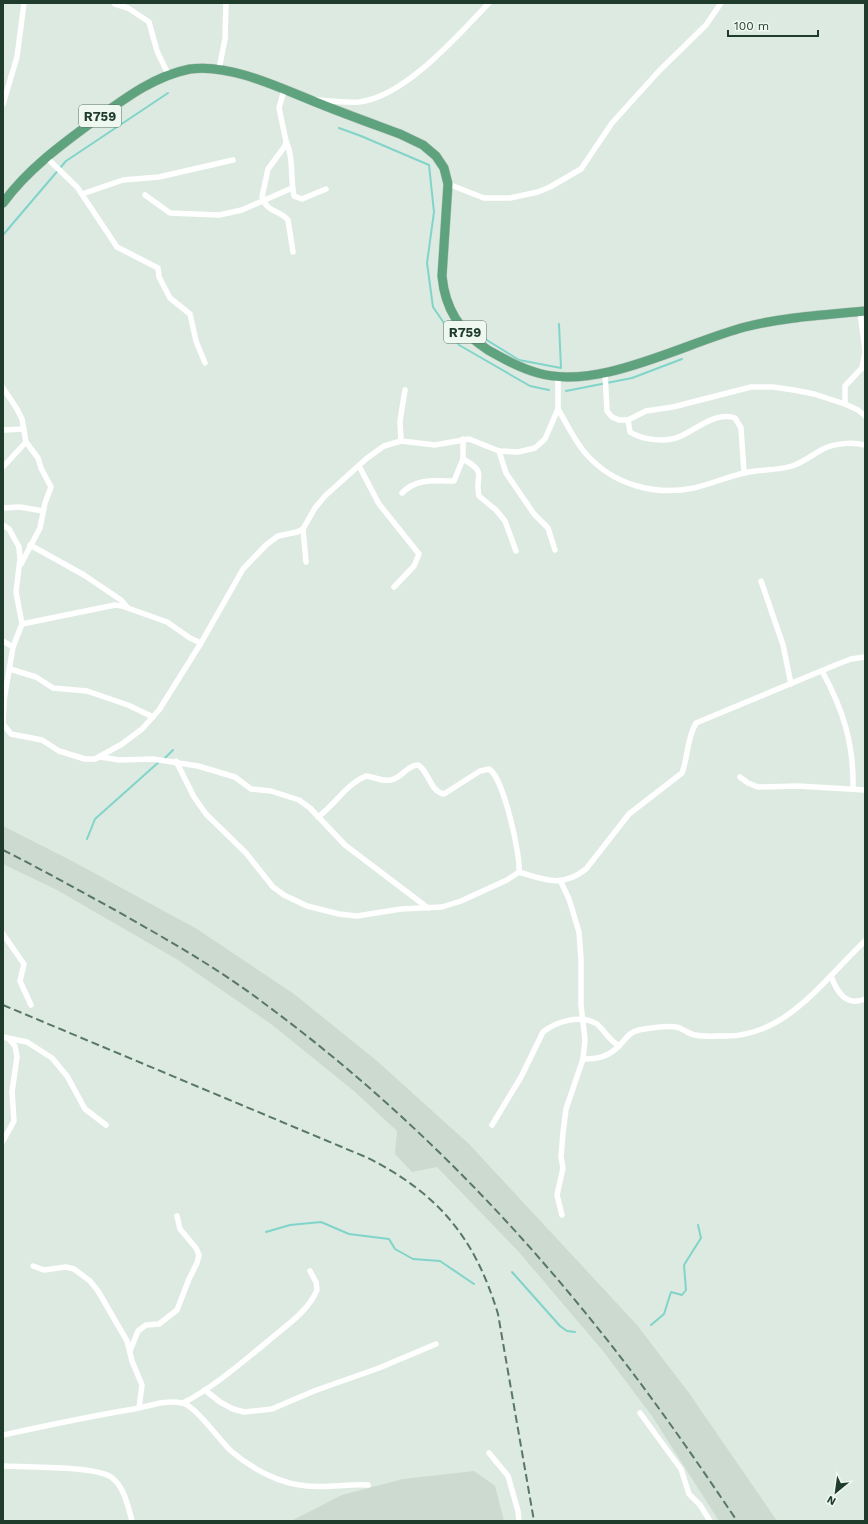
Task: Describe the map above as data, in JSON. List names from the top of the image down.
{
  "streets": {
    "main road": ["R759"]
  },
  "scale_bar": "100 m",
  "north": "bottom left"
}
